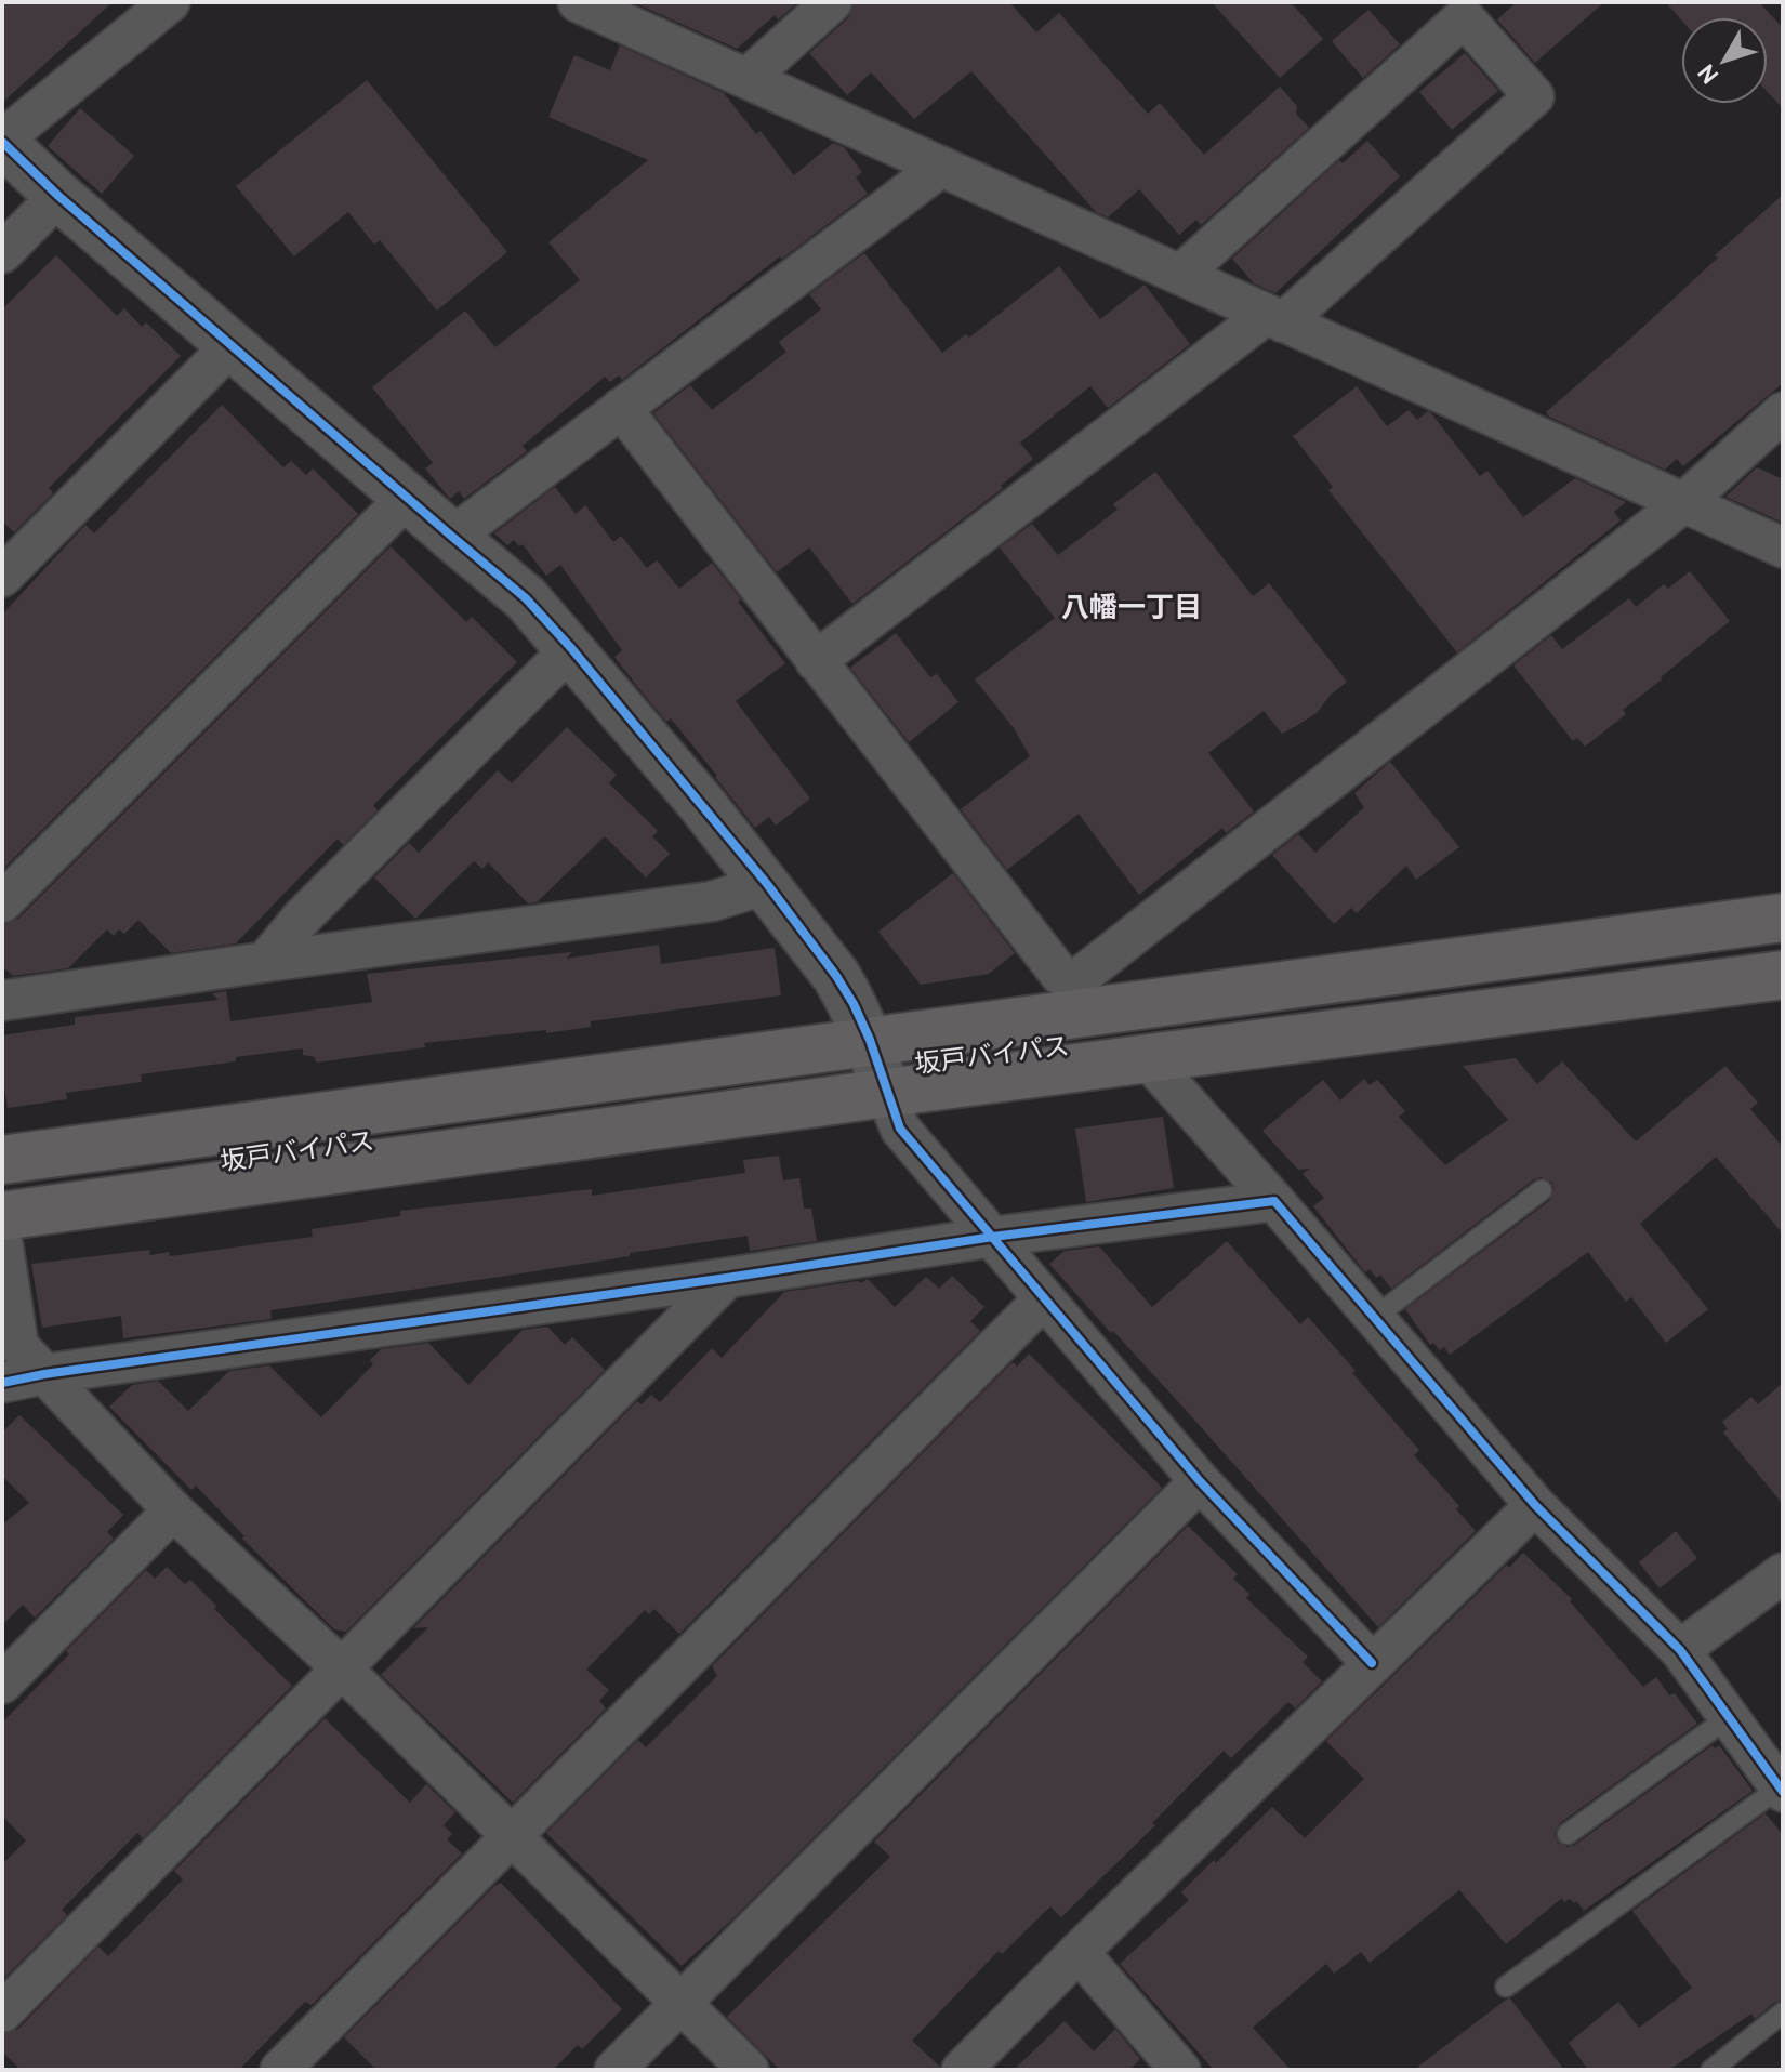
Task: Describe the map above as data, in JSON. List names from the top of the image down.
{
  "streets": {
    "highway": ["坂戸バイパス"]
  },
  "districts": ["八幡一丁目"],
  "north": "bottom left"
}
